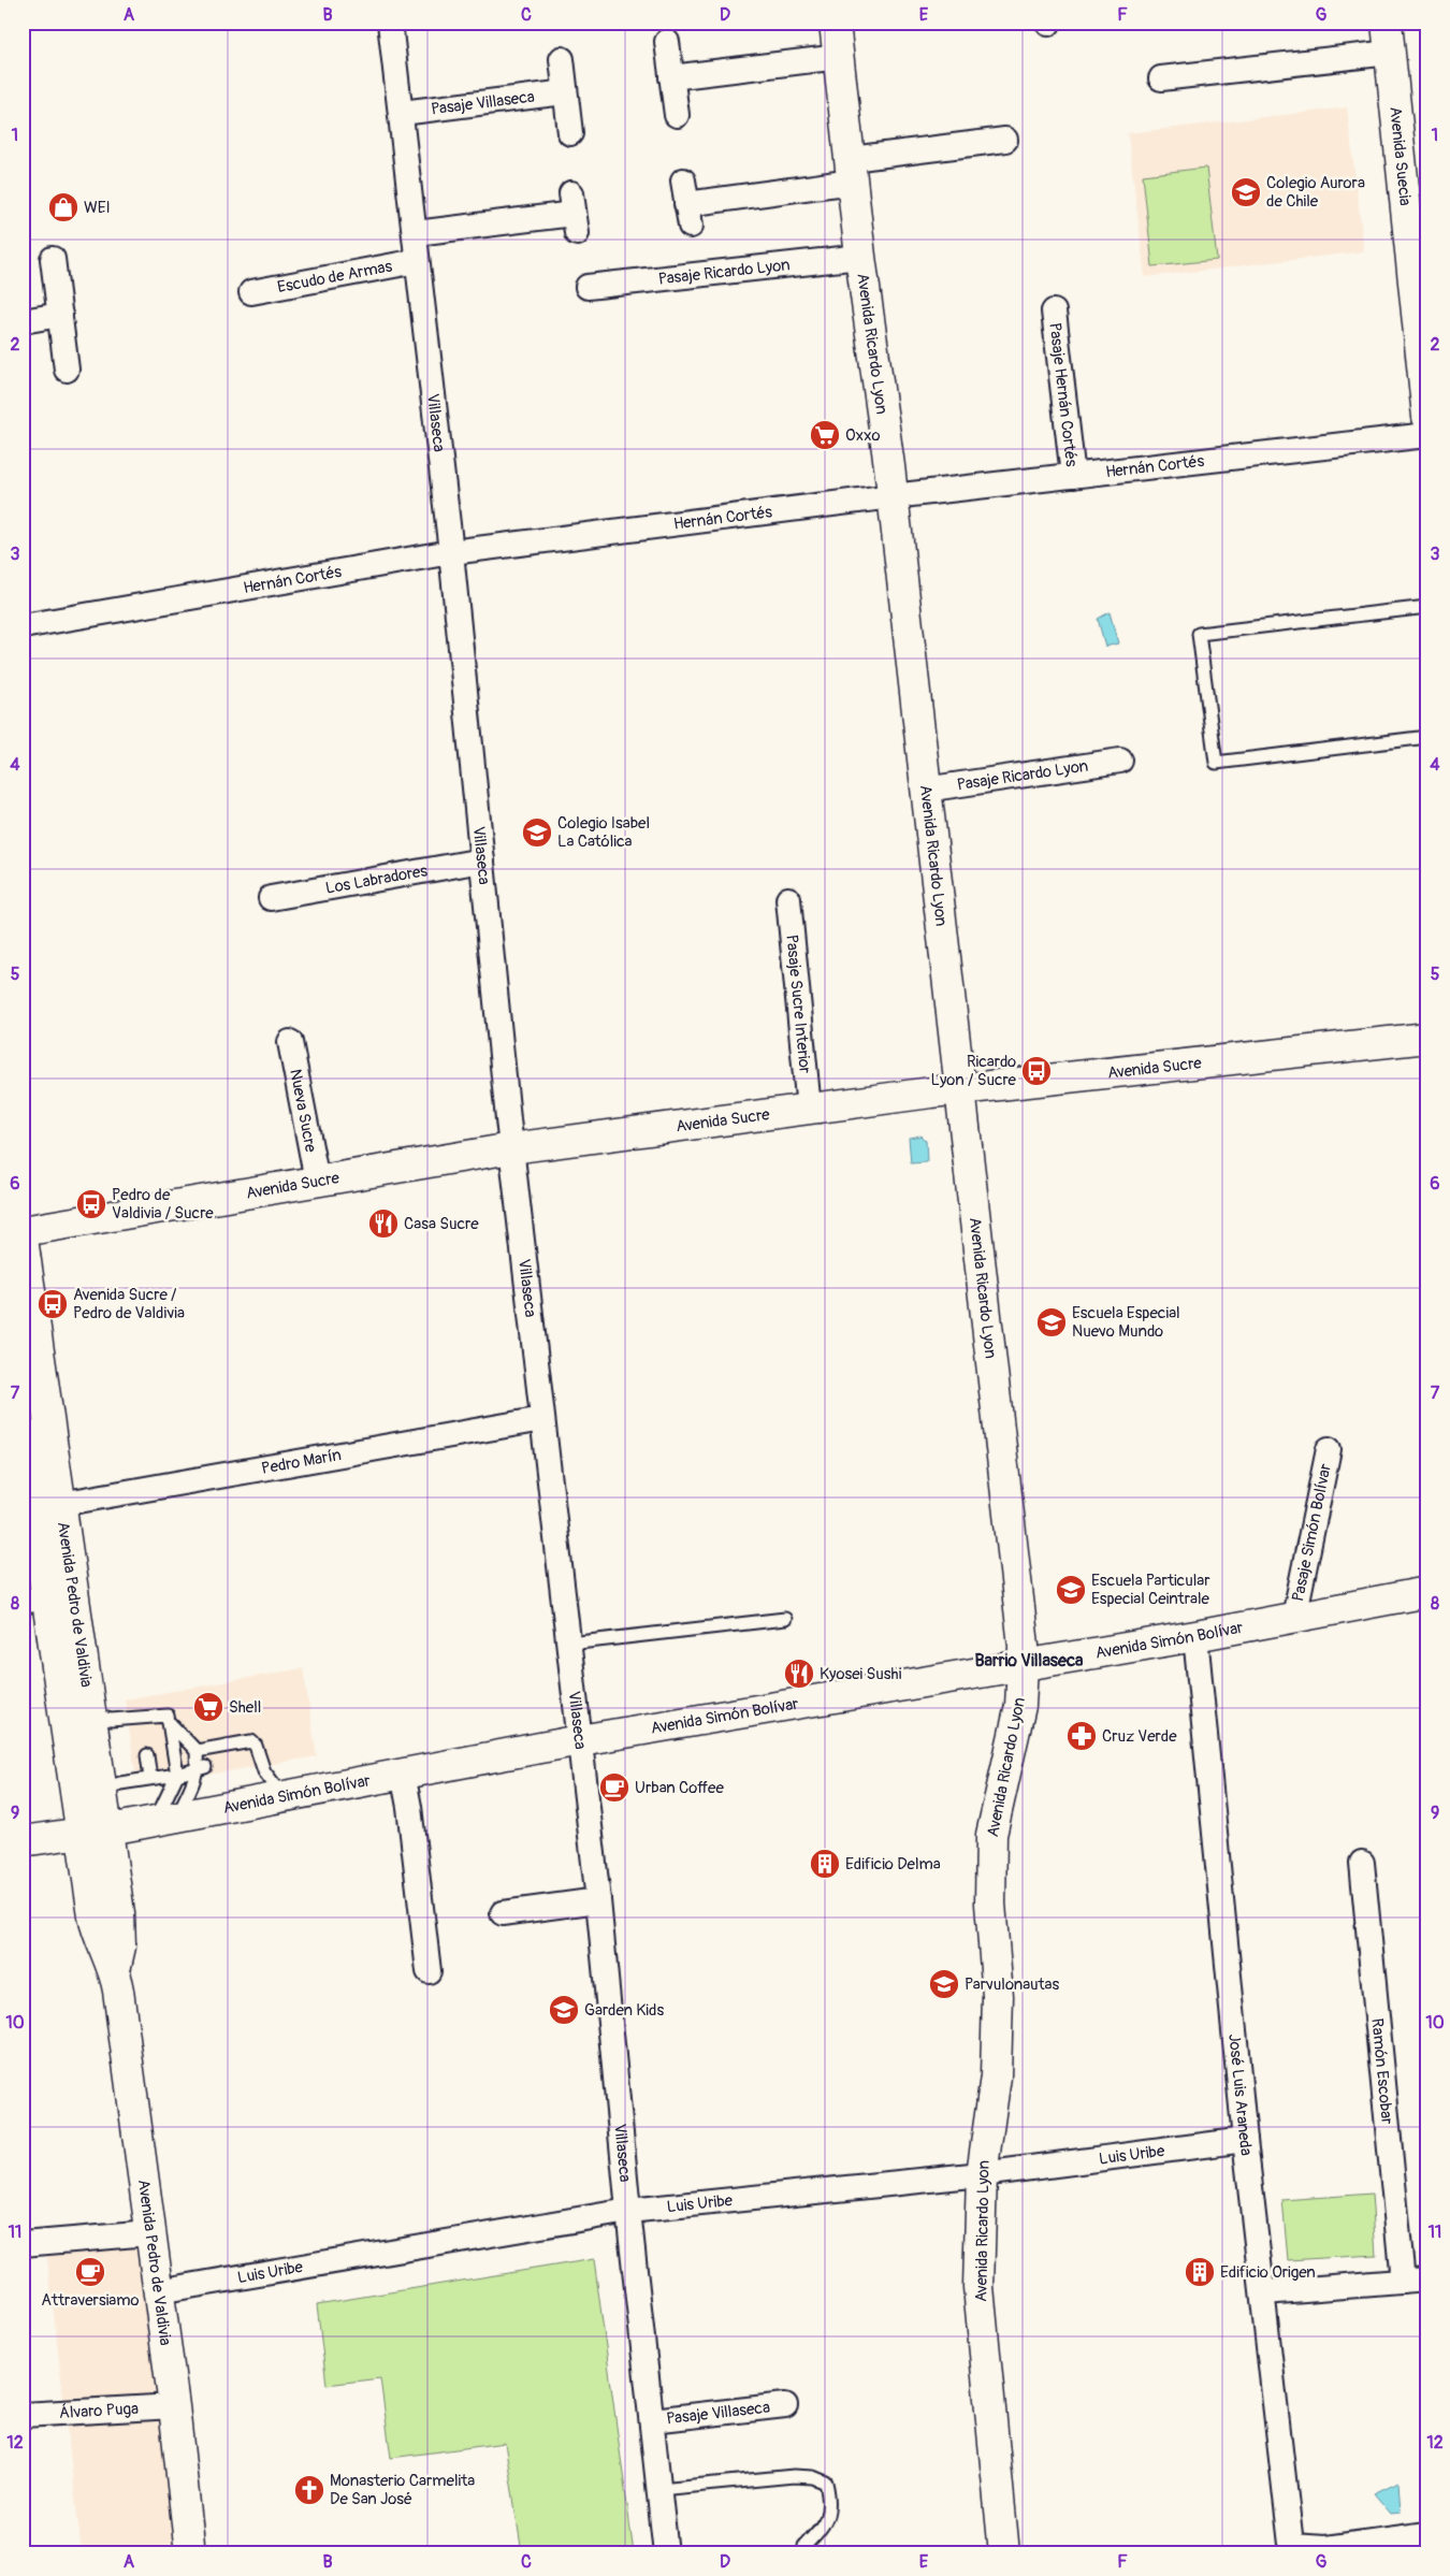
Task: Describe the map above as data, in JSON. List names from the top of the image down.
{
  "streets": {
    "street": [
      "Pasaje Villaseca",
      "Avenida Suecia",
      "Pasaje Ricardo Lyon",
      "Escudo de Armas",
      "Avenida Ricardo Lyon",
      "Pasaje Hernán Cortés",
      "Villaseca",
      "Hernán Cortés",
      "Los Labradores",
      "Pasaje Sucre Interior",
      "Avenida Sucre",
      "Nueva Sucre",
      "Pedro Marín",
      "Pasaje Simón Bolívar",
      "Avenida Pedro de Valdivia",
      "Avenida Simón Bolívar",
      "Ramón Escobar",
      "José Luis Araneda",
      "Luis Uribe",
      "Álvaro Puga"
    ]
  },
  "crossings": [
    ["Pasaje Villaseca", "Villaseca"],
    ["Pasaje Ricardo Lyon", "Avenida Ricardo Lyon"],
    ["Escudo de Armas", "Villaseca"],
    ["Avenida Ricardo Lyon", "Hernán Cortés"],
    ["Avenida Ricardo Lyon", "Avenida Sucre"],
    ["Avenida Ricardo Lyon", "Avenida Simón Bolívar"],
    ["Avenida Ricardo Lyon", "Luis Uribe"],
    ["Pasaje Hernán Cortés", "Hernán Cortés"],
    ["Villaseca", "Hernán Cortés"],
    ["Villaseca", "Los Labradores"],
    ["Villaseca", "Avenida Sucre"],
    ["Villaseca", "Pedro Marín"],
    ["Villaseca", "Avenida Simón Bolívar"],
    ["Villaseca", "Luis Uribe"],
    ["Pasaje Sucre Interior", "Avenida Sucre"],
    ["Avenida Sucre", "Nueva Sucre"],
    ["Pedro Marín", "Avenida Pedro de Valdivia"],
    ["Pasaje Simón Bolívar", "Avenida Simón Bolívar"],
    ["Avenida Pedro de Valdivia", "Avenida Simón Bolívar"],
    ["Avenida Pedro de Valdivia", "Luis Uribe"],
    ["Avenida Pedro de Valdivia", "Álvaro Puga"],
    ["Avenida Simón Bolívar", "José Luis Araneda"],
    ["José Luis Araneda", "Luis Uribe"]
  ],
  "districts": ["Barrio Villaseca"],
  "places": {
    "school or university": [
      "Colegio Aurora de Chile",
      "Colegio Isabel La Católica",
      "Escuela Especial Nuevo Mundo",
      "Escuela Particular Especial Ceintrale",
      "Parvulonautas",
      "Garden Kids"
    ],
    "shop": ["WEI"],
    "supermarket": ["Oxxo", "Shell"],
    "bus stop": ["Ricardo Lyon / Sucre", "Pedro de Valdivia / Sucre", "Avenida Sucre / Pedro de Valdivia"],
    "restaurant": ["Casa Sucre", "Kyosei Sushi"],
    "pharmacy": ["Cruz Verde"],
    "cafe": ["Urban Coffee", "Attraversiamo"],
    "building": ["Edificio Delma", "Edificio Origen"],
    "church": ["Monasterio Carmelita De San José"]
  },
  "grid": {
    "columns": [
      "A",
      "B",
      "C",
      "D",
      "E",
      "F",
      "G"
    ],
    "rows": [
      "1",
      "2",
      "3",
      "4",
      "5",
      "6",
      "7",
      "8",
      "9",
      "10",
      "11",
      "12"
    ]
  }
}
